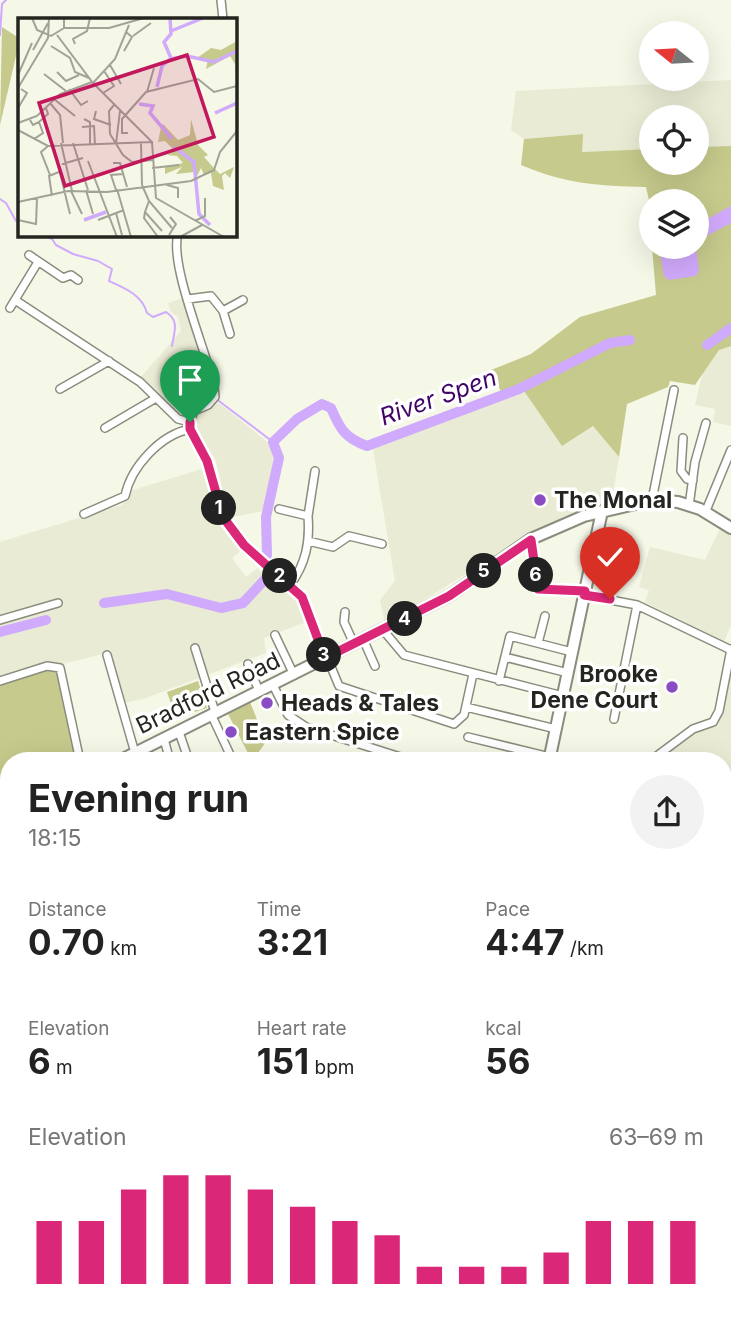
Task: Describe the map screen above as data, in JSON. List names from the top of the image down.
{
  "streets": {
    "main road": ["Bradford Road"]
  },
  "water": ["River Spen"],
  "places": [
    "The Monal",
    "Brooke Dene Court",
    "Heads & Tales",
    "Eastern Spice"
  ],
  "north": "left",
  "page": {
    "pins": [
      "1",
      "5",
      "6",
      "2",
      "4",
      "3"
    ],
    "heading": ["Evening run", "18:15"],
    "stats": [
      ["Distance", "0.70 km"],
      ["Time", "3:21"],
      ["Pace", "4:47 /km"],
      ["Elevation", "6 m"],
      ["Heart rate", "151 bpm"],
      ["kcal", "56"]
    ],
    "chart": ["Elevation", "63–69 m"]
  }
}
